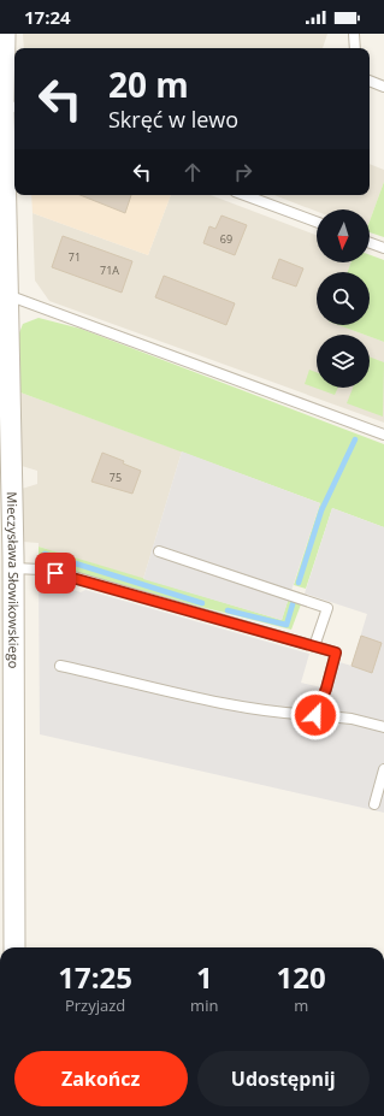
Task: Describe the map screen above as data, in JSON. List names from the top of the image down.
{
  "streets": {
    "street": ["Mieczysława Słowikowskiego"]
  },
  "house_numbers": [
    "69",
    "71",
    "71A",
    "75"
  ],
  "north": "bottom",
  "page": {
    "status": "17:24",
    "turn": ["20 m", "Skręć w lewo"],
    "eta": [
      "17:25",
      "Przyjazd",
      "1",
      "min",
      "120",
      "m"
    ],
    "buttons": ["Zakończ", "Udostępnij"]
  }
}
